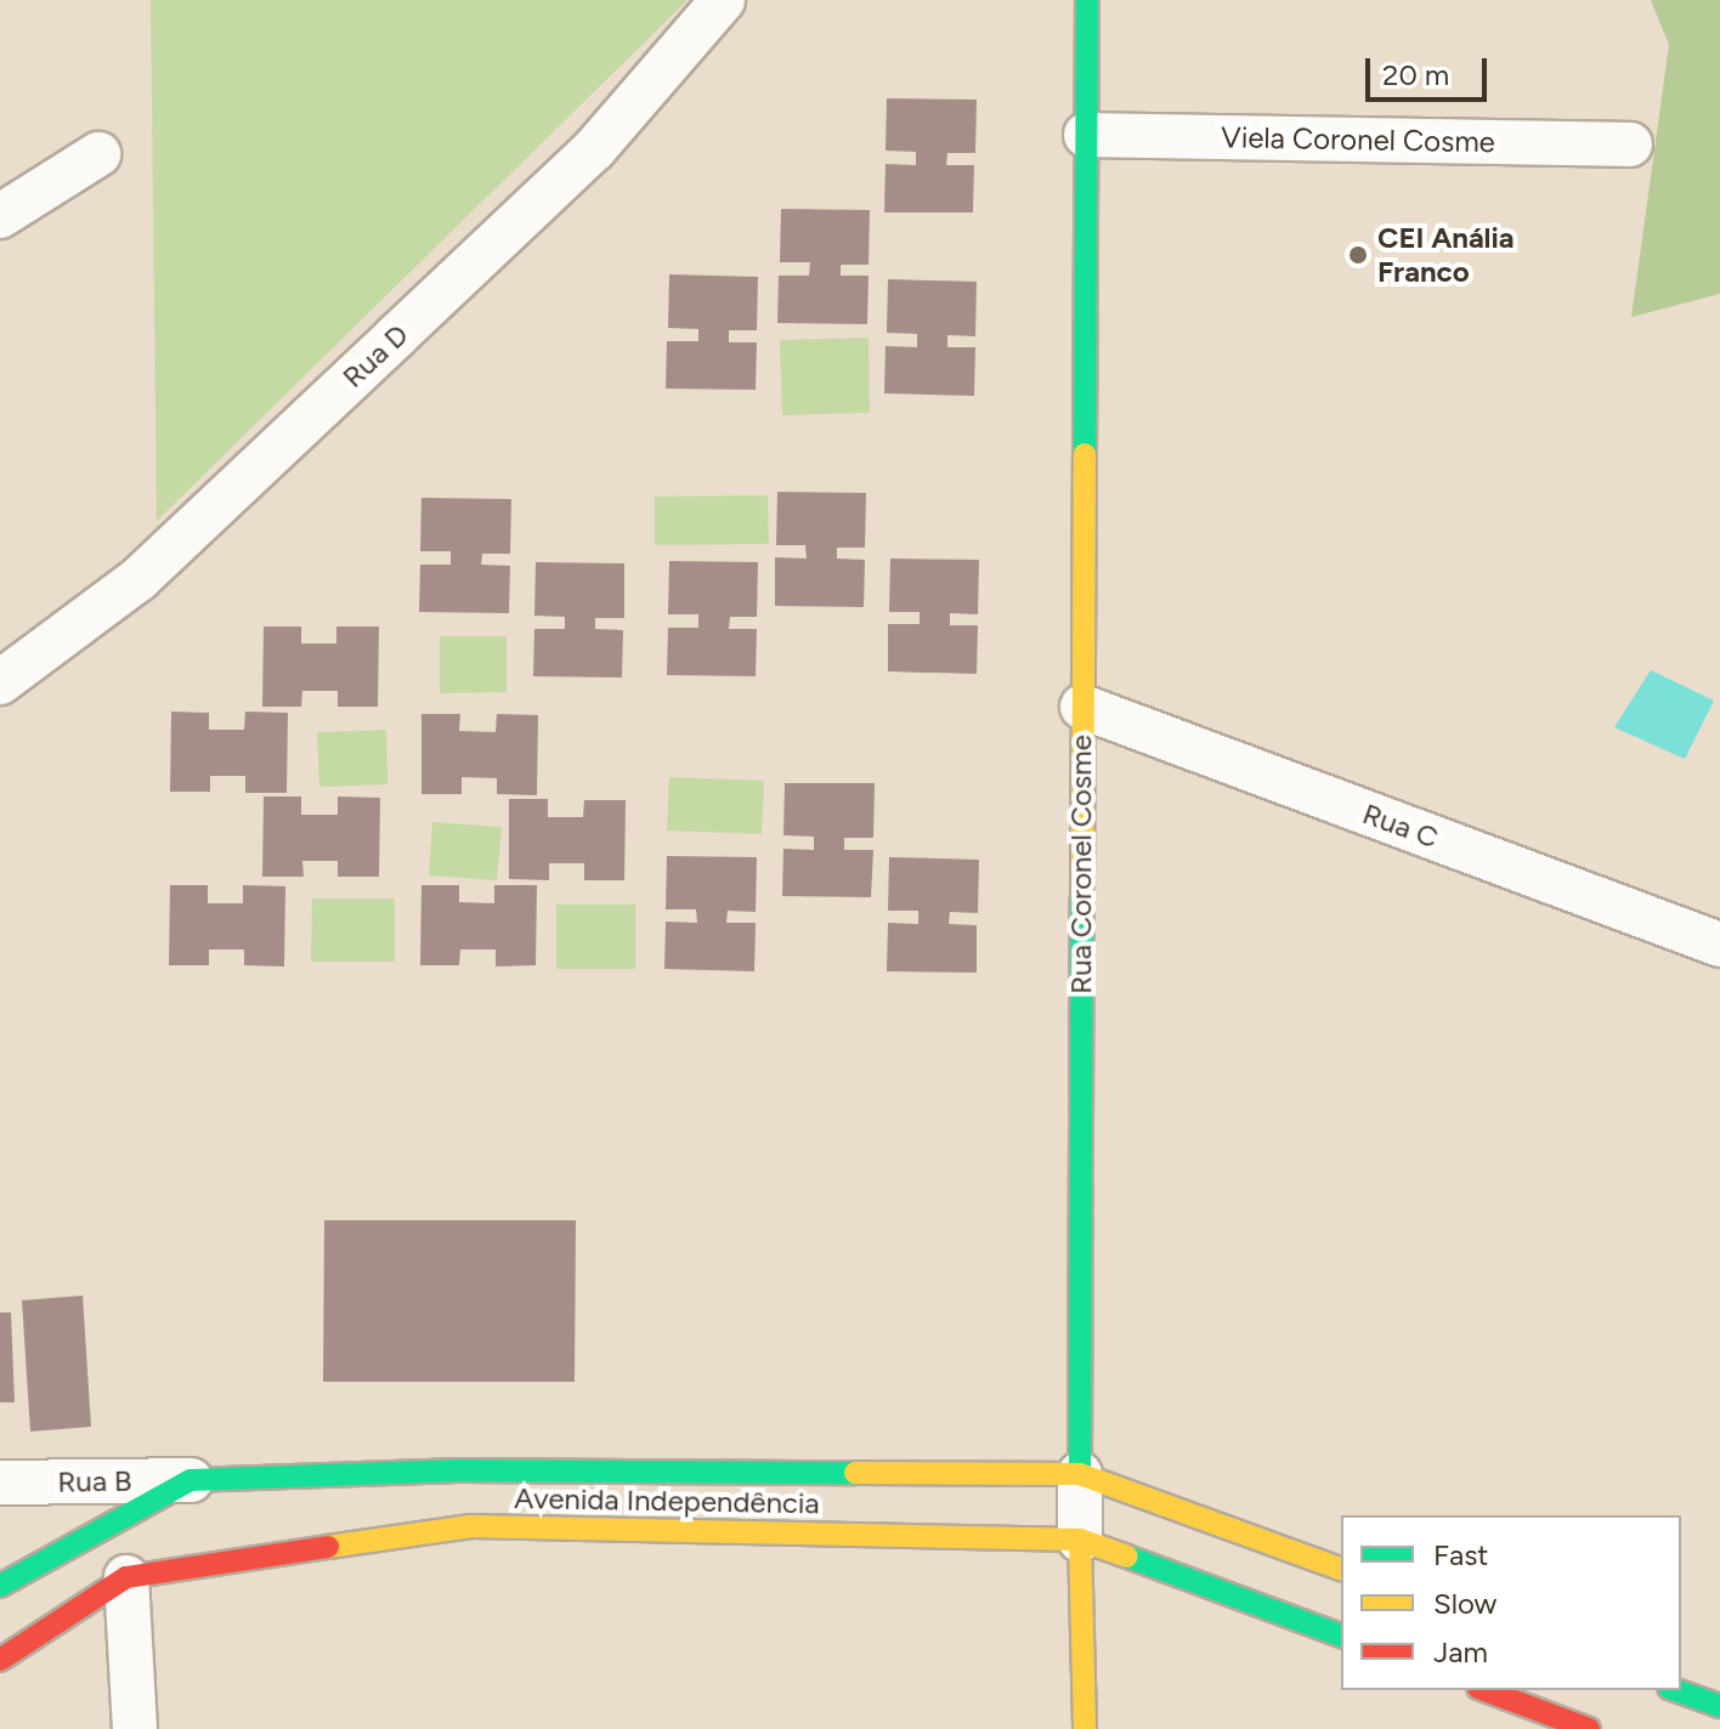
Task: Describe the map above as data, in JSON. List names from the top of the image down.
{
  "streets": {
    "main road": ["Rua Coronel Cosme", "Avenida Independência"],
    "street": [
      "Viela Coronel Cosme",
      "Rua D",
      "Rua C",
      "Rua B"
    ]
  },
  "crossings": [
    ["Viela Coronel Cosme", "Rua Coronel Cosme"],
    ["Rua C", "Rua Coronel Cosme"],
    ["Rua Coronel Cosme", "Avenida Independência"],
    ["Rua B", "Avenida Independência"]
  ],
  "places": ["CEI Anália Franco"],
  "legend": ["Fast", "Slow", "Jam"],
  "scale_bar": "20 m"
}
